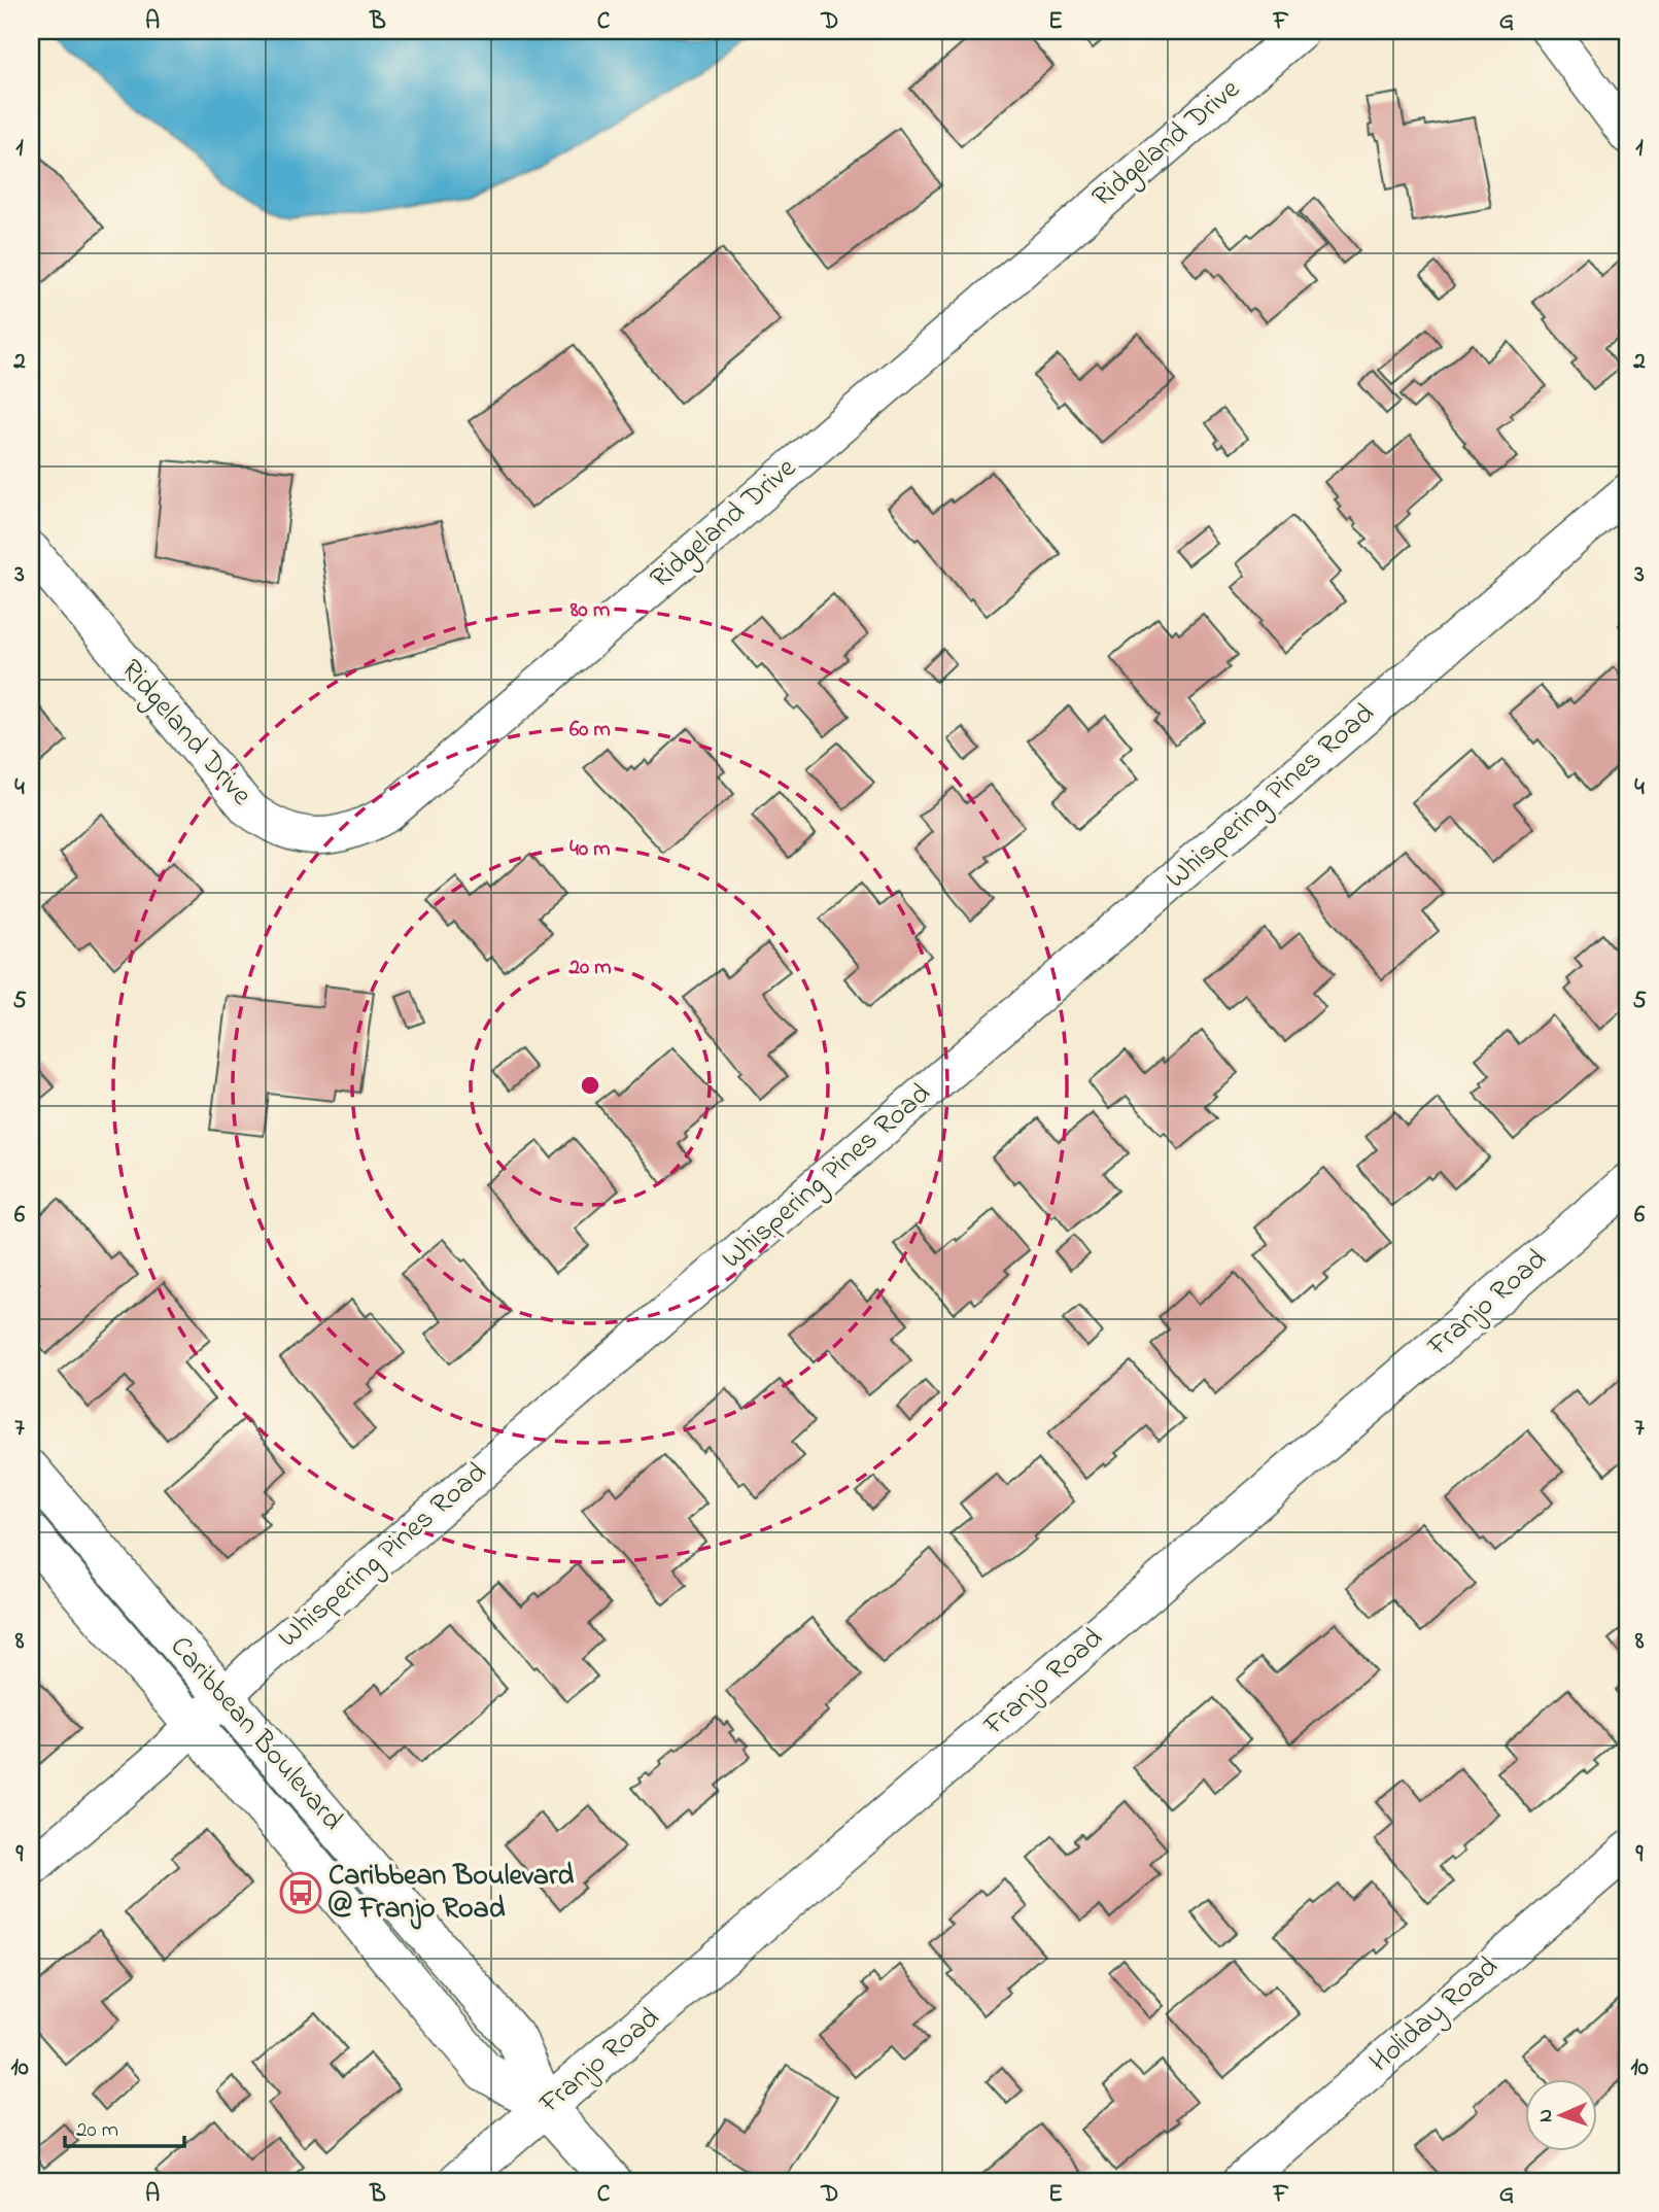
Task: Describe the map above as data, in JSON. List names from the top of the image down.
{
  "streets": {
    "street": [
      "Ridgeland Drive",
      "Whispering Pines Road",
      "Franjo Road",
      "Caribbean Boulevard",
      "Holiday Road"
    ]
  },
  "crossings": [
    ["Whispering Pines Road", "Caribbean Boulevard"],
    ["Franjo Road", "Caribbean Boulevard"]
  ],
  "places": {
    "bus stop": ["Caribbean Boulevard @ Franjo Road"]
  },
  "scale_bar": "20 m",
  "north": "left",
  "grid": {
    "columns": [
      "A",
      "B",
      "C",
      "D",
      "E",
      "F",
      "G"
    ],
    "rows": [
      "1",
      "2",
      "3",
      "4",
      "5",
      "6",
      "7",
      "8",
      "9",
      "10"
    ]
  },
  "rings": [
    "80 m",
    "60 m",
    "40 m",
    "20 m"
  ]
}
